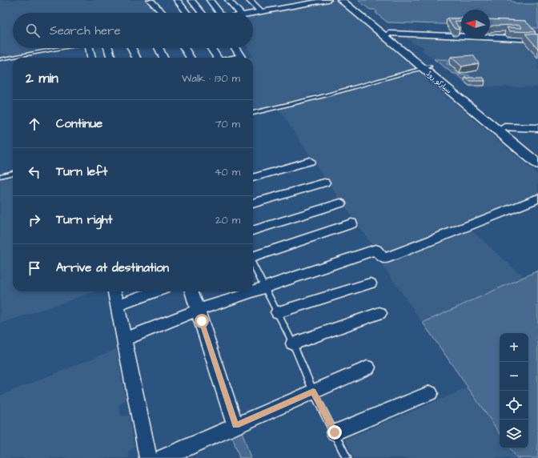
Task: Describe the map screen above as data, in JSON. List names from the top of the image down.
{
  "streets": {
    "street": ["سپارکو روڈ"]
  },
  "north": "left",
  "page": {
    "search": "Search here",
    "heading": ["2 min", "Walk · 130 m"],
    "list": [
      ["Continue", "70 m"],
      ["Turn left", "40 m"],
      ["Turn right", "20 m"],
      "Arrive at destination"
    ],
    "map_buttons": ["+", "−"]
  }
}
